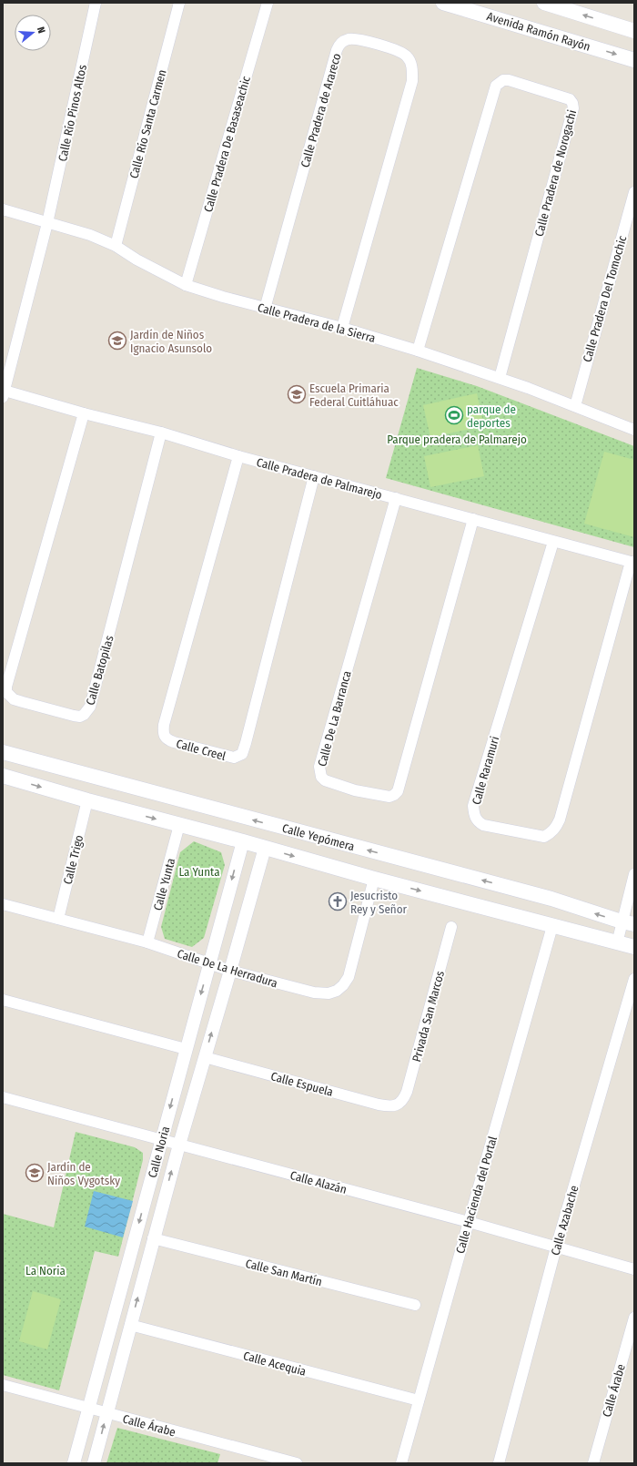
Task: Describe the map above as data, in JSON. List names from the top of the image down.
{
  "streets": {
    "main road": ["Avenida Ramón Rayón", "Calle Yepómera"],
    "street": [
      "Calle Pradera de Arareco",
      "Calle Río Pinos Altos",
      "Calle Río Santa Carmen",
      "Calle Pradera De Basaseachic",
      "Calle Pradera de Norogachi",
      "Calle Pradera Del Tomochic",
      "Calle Pradera de la Sierra",
      "Calle Pradera de Palmarejo",
      "Calle Batopilas",
      "Calle De La Barranca",
      "Calle Creel",
      "Calle Raramuri",
      "Calle Trigo",
      "Calle Yunta",
      "Calle De La Herradura",
      "Privada San Marcos",
      "Calle Espuela",
      "Calle Noria",
      "Calle Alazán",
      "Calle Hacienda del Portal",
      "Calle Azabache",
      "Calle San Martín",
      "Calle Acequia",
      "Calle Árabe"
    ]
  },
  "crossings": [
    ["Calle Pradera de Arareco", "Calle Pradera de la Sierra"],
    ["Calle Río Pinos Altos", "Calle Pradera de la Sierra"],
    ["Calle Río Pinos Altos", "Calle Pradera de Palmarejo"],
    ["Calle Río Santa Carmen", "Calle Pradera de la Sierra"],
    ["Calle Pradera De Basaseachic", "Calle Pradera de la Sierra"],
    ["Calle Pradera de Norogachi", "Calle Pradera de la Sierra"],
    ["Calle Pradera Del Tomochic", "Calle Pradera de la Sierra"],
    ["Calle Pradera de Palmarejo", "Calle Batopilas"],
    ["Calle Pradera de Palmarejo", "Calle De La Barranca"],
    ["Calle Pradera de Palmarejo", "Calle Creel"],
    ["Calle Pradera de Palmarejo", "Calle Raramuri"],
    ["Calle Yepómera", "Calle Trigo"],
    ["Calle Yepómera", "Calle Yunta"],
    ["Calle Yepómera", "Calle De La Herradura"],
    ["Calle Yepómera", "Calle Noria"],
    ["Calle Yepómera", "Calle Hacienda del Portal"],
    ["Calle Trigo", "Calle De La Herradura"],
    ["Calle Yunta", "Calle De La Herradura"],
    ["Calle De La Herradura", "Calle Noria"],
    ["Privada San Marcos", "Calle Espuela"],
    ["Calle Espuela", "Calle Noria"],
    ["Calle Noria", "Calle Alazán"],
    ["Calle Noria", "Calle San Martín"],
    ["Calle Noria", "Calle Acequia"],
    ["Calle Noria", "Calle Árabe"],
    ["Calle Alazán", "Calle Hacienda del Portal"],
    ["Calle Alazán", "Calle Azabache"],
    ["Calle Hacienda del Portal", "Calle Acequia"]
  ],
  "parks": ["Parque pradera de Palmarejo", "La Yunta", "La Noria"],
  "places": {
    "school or university": ["Jardín de Niños Ignacio Asunsolo", "Escuela Primaria Federal Cuitláhuac", "Jardín de Niños Vygotsky"],
    "sports": ["parque de deportes"],
    "church": ["Jesucristo Rey y Señor"]
  },
  "north": "right"
}
